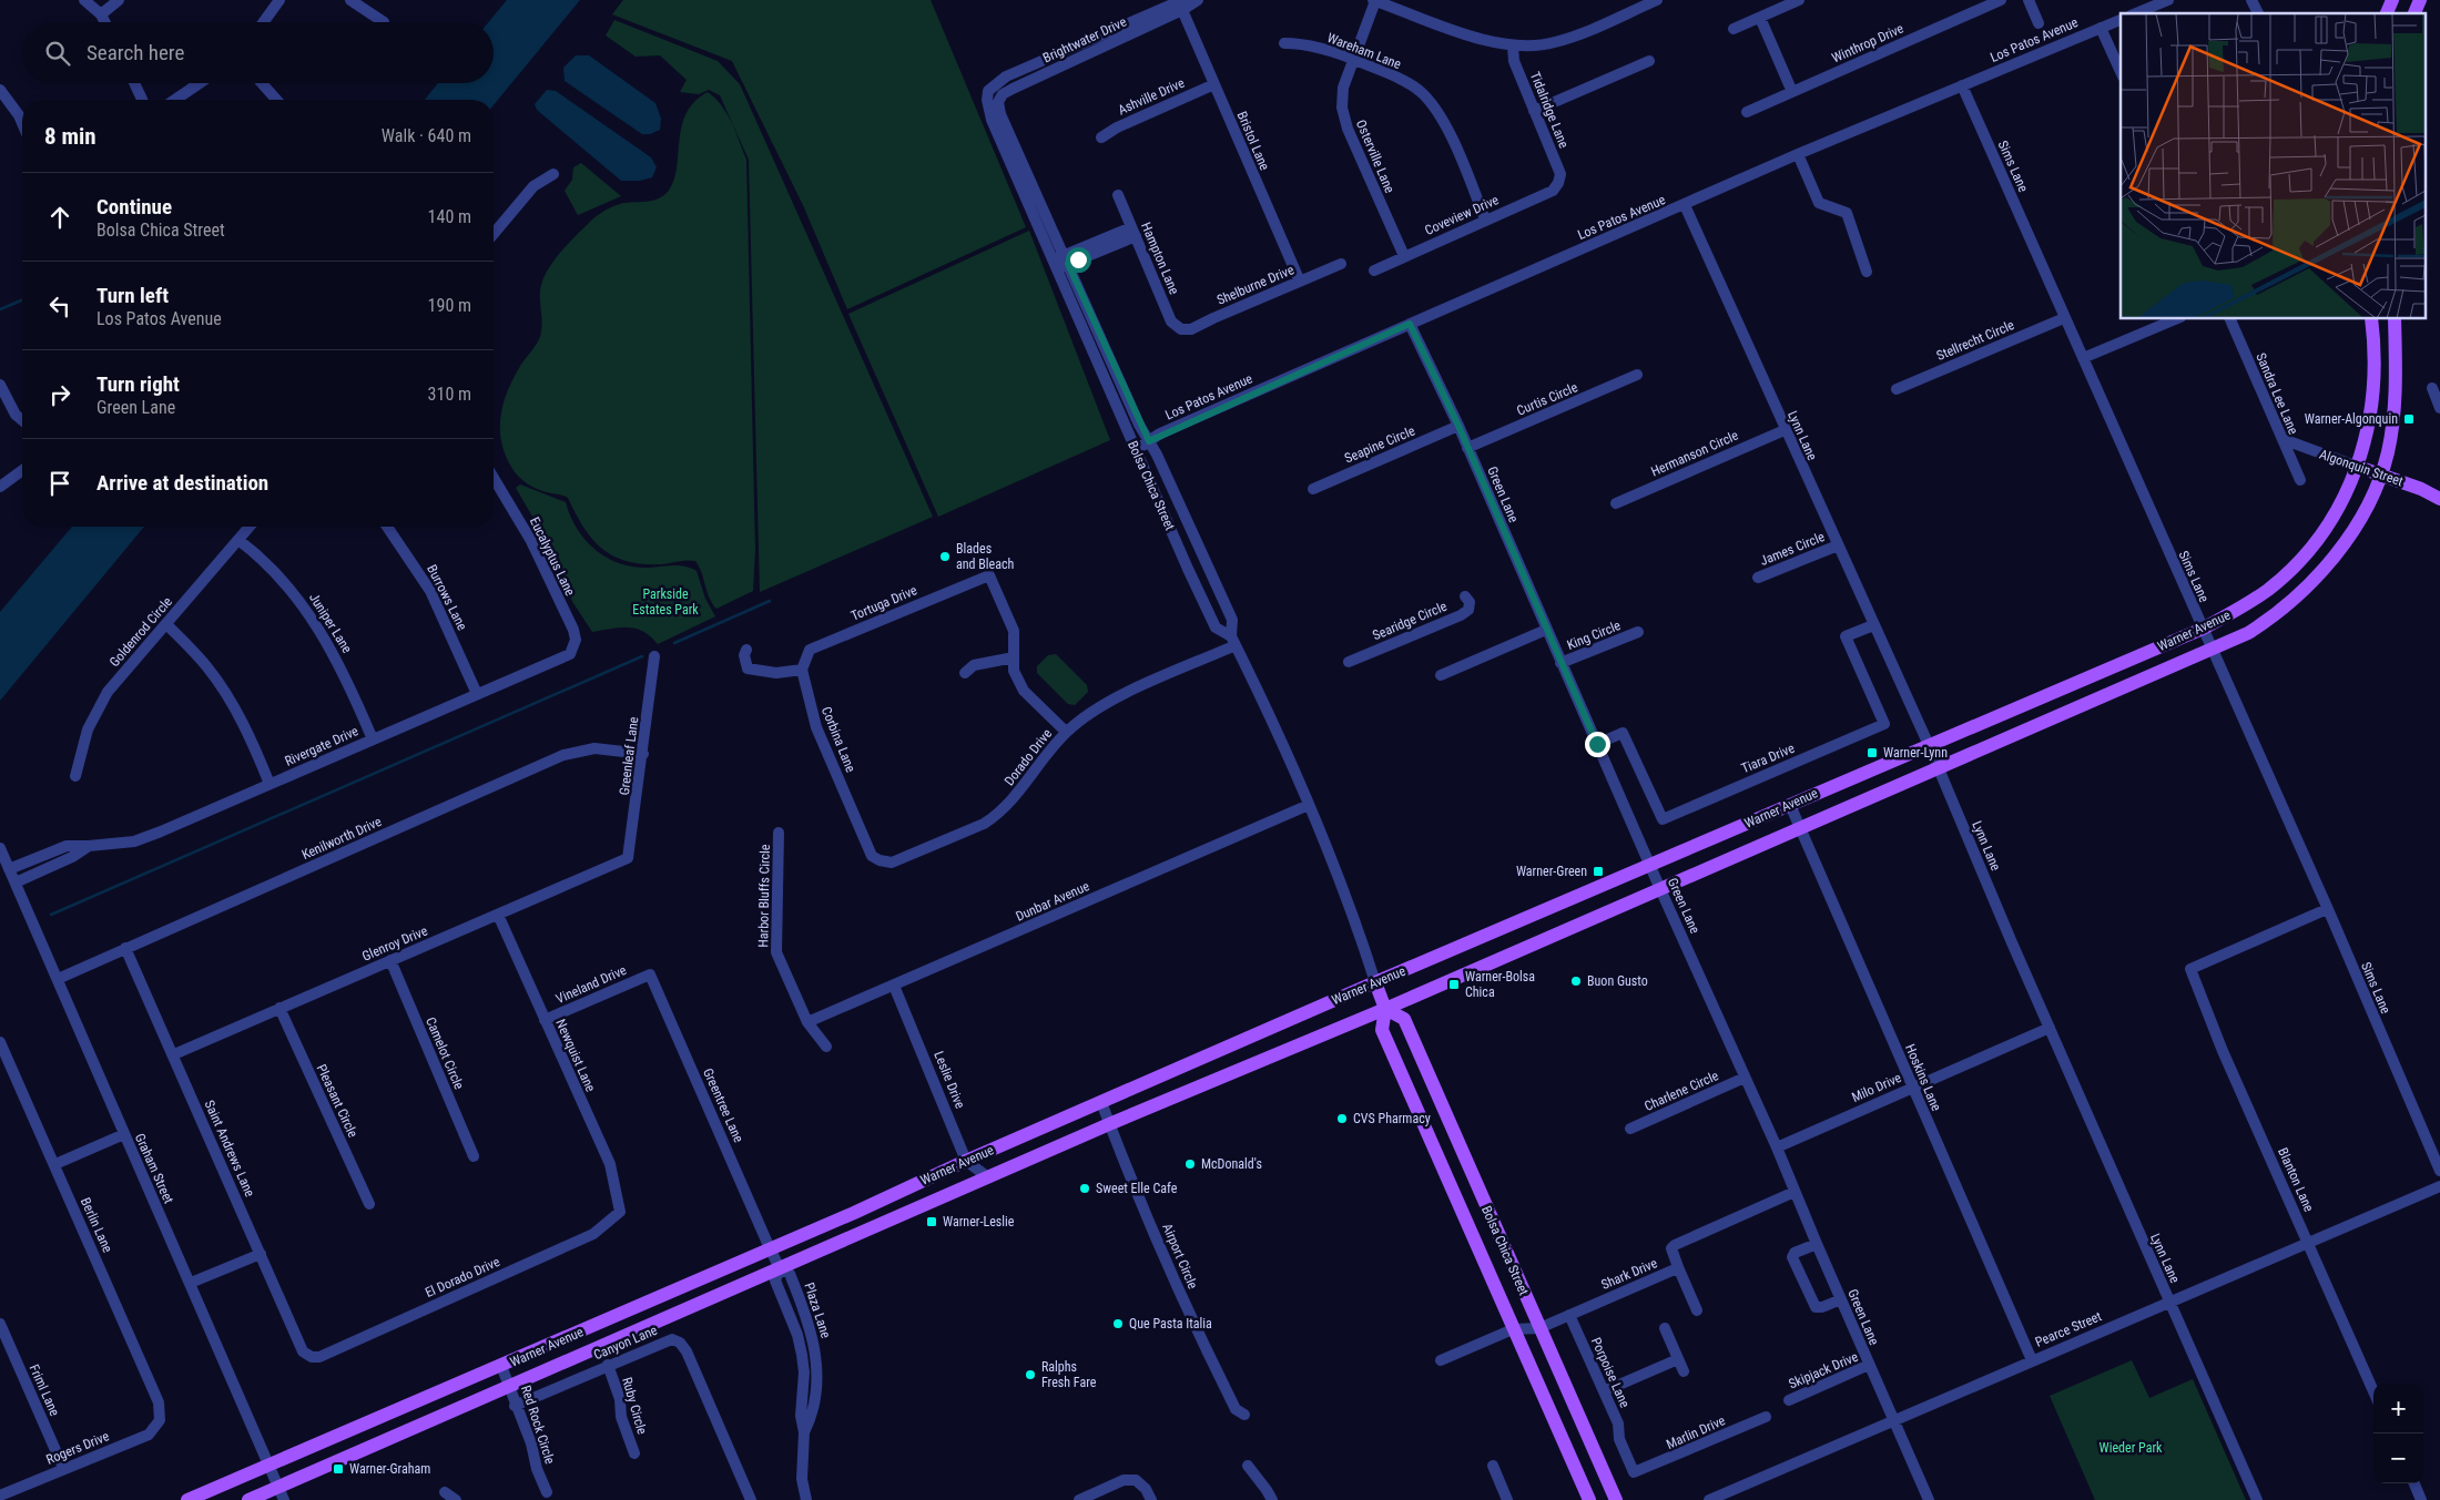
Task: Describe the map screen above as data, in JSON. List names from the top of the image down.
{
  "streets": {
    "main road": ["Algonquin Street", "Bolsa Chica Street", "Warner Avenue"],
    "street": [
      "Brightwater Drive",
      "Los Patos Avenue",
      "Winthrop Drive",
      "Wareham Lane",
      "Ashville Drive",
      "Tidalridge Lane",
      "Bristol Lane",
      "Osterville Lane",
      "Sims Lane",
      "Coveview Drive",
      "Hampton Lane",
      "Shelburne Drive",
      "Stellrecht Circle",
      "Sandra Lee Lane",
      "Curtis Circle",
      "Lynn Lane",
      "Seapine Circle",
      "Hermanson Circle",
      "Green Lane",
      "James Circle",
      "Eucalyptus Lane",
      "Burrows Lane",
      "Tortuga Drive",
      "Searidge Circle",
      "Juniper Lane",
      "Goldenrod Circle",
      "King Circle",
      "Corbina Lane",
      "Rivergate Drive",
      "Greenleaf Lane",
      "Dorado Drive",
      "Tiara Drive",
      "Kenilworth Drive",
      "Harbor Bluffs Circle",
      "Dunbar Avenue",
      "Glenroy Drive",
      "Vineland Drive",
      "Camelot Circle",
      "Newquist Lane",
      "Hoskins Lane",
      "Leslie Drive",
      "Milo Drive",
      "Charlene Circle",
      "Pleasant Circle",
      "Greentree Lane",
      "Saint Andrews Lane",
      "Graham Street",
      "Blanton Lane",
      "Berlin Lane",
      "Airport Circle",
      "Shark Drive",
      "El Dorado Drive",
      "Plaza Lane",
      "Pearce Street",
      "Canyon Lane",
      "Skipjack Drive",
      "Porpoise Lane",
      "Friml Lane",
      "Ruby Circle",
      "Red Rock Circle",
      "Marlin Drive",
      "Rogers Drive"
    ]
  },
  "crossings": [
    ["Brightwater Drive", "Bristol Lane"],
    ["Brightwater Drive", "Bolsa Chica Street"],
    ["Los Patos Avenue", "Sims Lane"],
    ["Los Patos Avenue", "Lynn Lane"],
    ["Los Patos Avenue", "Bolsa Chica Street"],
    ["Los Patos Avenue", "Green Lane"],
    ["Wareham Lane", "Osterville Lane"],
    ["Wareham Lane", "Coveview Drive"],
    ["Ashville Drive", "Bristol Lane"],
    ["Tidalridge Lane", "Coveview Drive"],
    ["Bristol Lane", "Shelburne Drive"],
    ["Osterville Lane", "Coveview Drive"],
    ["Sims Lane", "Stellrecht Circle"],
    ["Sims Lane", "Warner Avenue"],
    ["Sims Lane", "Blanton Lane"],
    ["Hampton Lane", "Shelburne Drive"],
    ["Sandra Lee Lane", "Algonquin Street"],
    ["Curtis Circle", "Green Lane"],
    ["Lynn Lane", "Hermanson Circle"],
    ["Lynn Lane", "James Circle"],
    ["Lynn Lane", "Warner Avenue"],
    ["Lynn Lane", "Tiara Drive"],
    ["Lynn Lane", "Milo Drive"],
    ["Lynn Lane", "Pearce Street"],
    ["Seapine Circle", "Green Lane"],
    ["Algonquin Street", "Warner Avenue"],
    ["Bolsa Chica Street", "Warner Avenue"],
    ["Bolsa Chica Street", "Dorado Drive"],
    ["Bolsa Chica Street", "Dunbar Avenue"],
    ["Bolsa Chica Street", "Shark Drive"],
    ["Green Lane", "Warner Avenue"],
    ["Green Lane", "King Circle"],
    ["Green Lane", "Tiara Drive"],
    ["Green Lane", "Milo Drive"],
    ["Green Lane", "Charlene Circle"],
    ["Green Lane", "Shark Drive"],
    ["Green Lane", "Pearce Street"],
    ["Green Lane", "Skipjack Drive"],
    ["Eucalyptus Lane", "Rivergate Drive"],
    ["Burrows Lane", "Rivergate Drive"],
    ["Tortuga Drive", "Corbina Lane"],
    ["Juniper Lane", "Goldenrod Circle"],
    ["Juniper Lane", "Rivergate Drive"],
    ["Warner Avenue", "Hoskins Lane"],
    ["Warner Avenue", "Leslie Drive"],
    ["Warner Avenue", "Greentree Lane"],
    ["Warner Avenue", "Graham Street"],
    ["Warner Avenue", "Airport Circle"],
    ["Warner Avenue", "Plaza Lane"],
    ["Warner Avenue", "Red Rock Circle"],
    ["Corbina Lane", "Dorado Drive"],
    ["Rivergate Drive", "Graham Street"],
    ["Greenleaf Lane", "Kenilworth Drive"],
    ["Greenleaf Lane", "Glenroy Drive"],
    ["Kenilworth Drive", "Saint Andrews Lane"],
    ["Kenilworth Drive", "Graham Street"],
    ["Harbor Bluffs Circle", "Dunbar Avenue"],
    ["Dunbar Avenue", "Leslie Drive"],
    ["Glenroy Drive", "Camelot Circle"],
    ["Glenroy Drive", "Newquist Lane"],
    ["Glenroy Drive", "Pleasant Circle"],
    ["Glenroy Drive", "Saint Andrews Lane"],
    ["Vineland Drive", "Newquist Lane"],
    ["Vineland Drive", "Greentree Lane"],
    ["Newquist Lane", "El Dorado Drive"],
    ["Hoskins Lane", "Milo Drive"],
    ["Hoskins Lane", "Pearce Street"],
    ["Greentree Lane", "Plaza Lane"],
    ["Saint Andrews Lane", "El Dorado Drive"],
    ["Blanton Lane", "Pearce Street"],
    ["Berlin Lane", "Rogers Drive"],
    ["Shark Drive", "Porpoise Lane"],
    ["Canyon Lane", "Ruby Circle"],
    ["Canyon Lane", "Red Rock Circle"],
    ["Porpoise Lane", "Marlin Drive"],
    ["Friml Lane", "Rogers Drive"]
  ],
  "parks": ["Parkside Estates Park", "Wieder Park"],
  "places": {
    "transit": [
      "Warner-Algonquin",
      "Warner-Lynn",
      "Warner-Green",
      "Warner-Bolsa Chica",
      "Warner-Leslie",
      "Warner-Graham"
    ],
    "other": [
      "Blades and Bleach",
      "Buon Gusto",
      "CVS Pharmacy",
      "McDonald's",
      "Sweet Elle Cafe",
      "Que Pasta Italia",
      "Ralphs Fresh Fare"
    ]
  },
  "page": {
    "search": "Search here",
    "heading": ["8 min", "Walk · 640 m"],
    "list": [
      ["Continue", "Bolsa Chica Street", "140 m"],
      ["Turn left", "Los Patos Avenue", "190 m"],
      ["Turn right", "Green Lane", "310 m"],
      "Arrive at destination"
    ],
    "map_buttons": ["+", "−"]
  }
}
